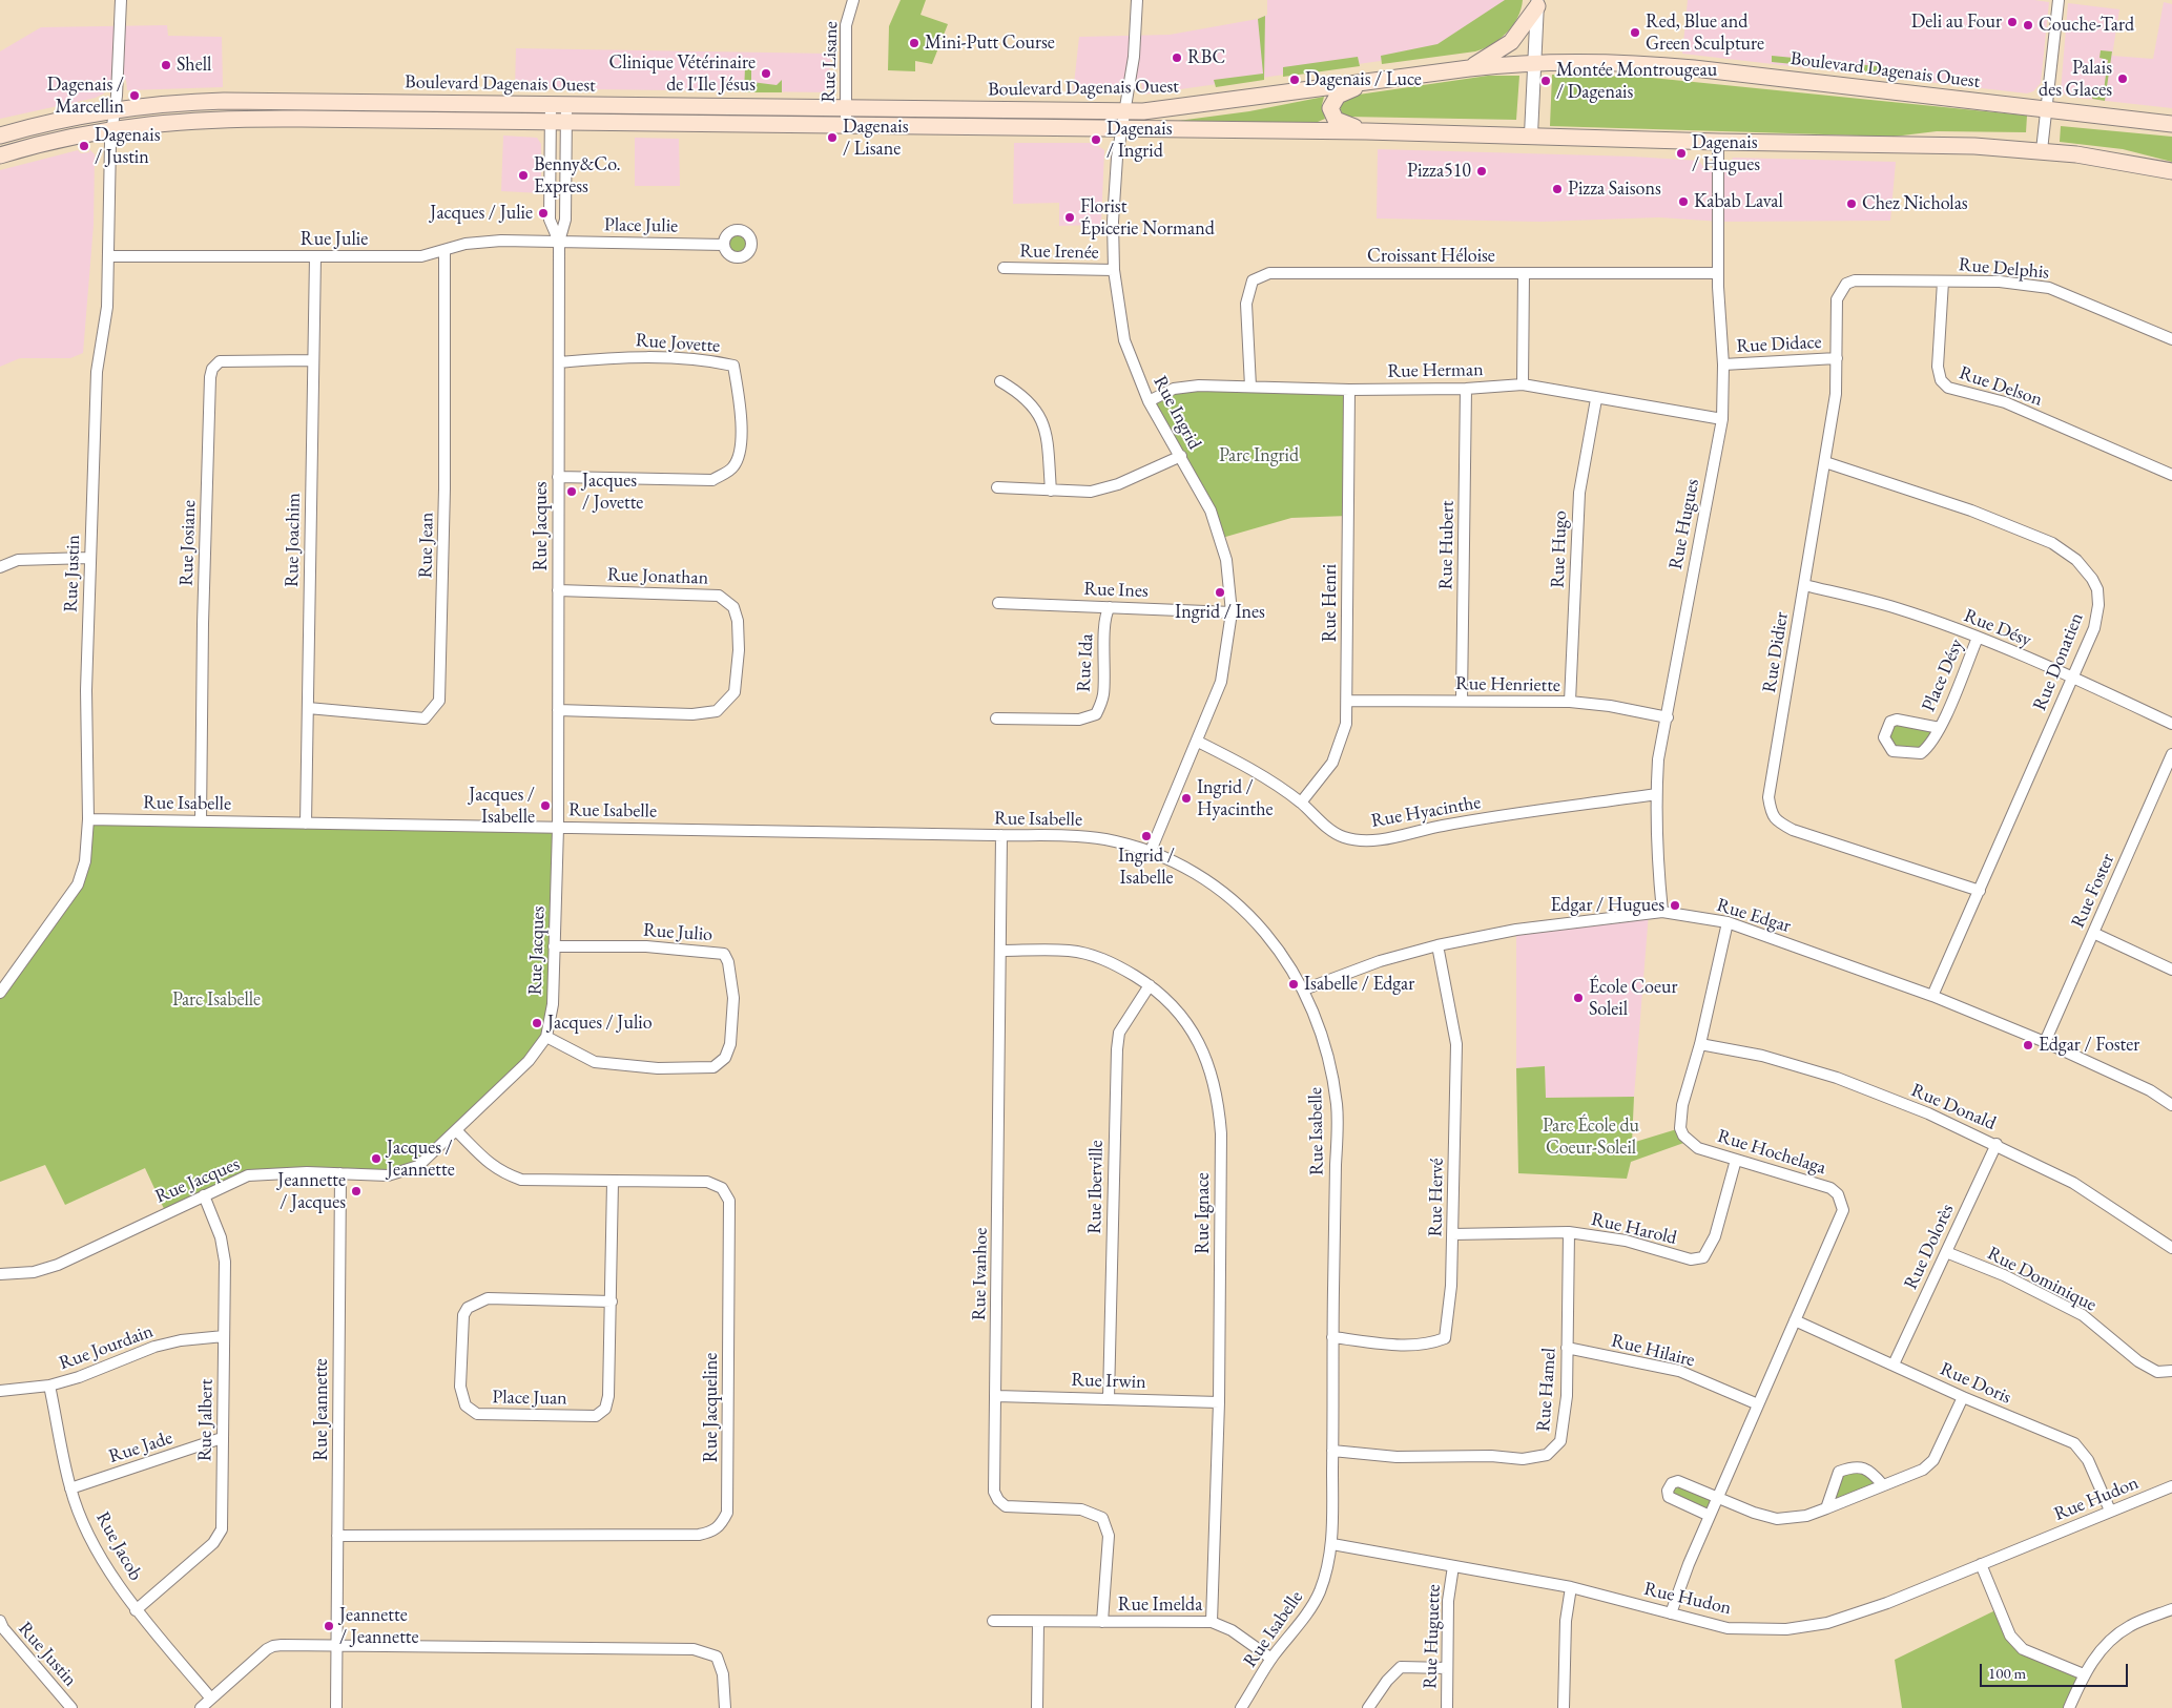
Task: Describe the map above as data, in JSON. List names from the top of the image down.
{
  "streets": {
    "main road": ["Boulevard Dagenais Ouest"],
    "street": [
      "Rue Lisane",
      "Place Julie",
      "Rue Julie",
      "Rue Irenée",
      "Croissant Héloise",
      "Rue Delphis",
      "Rue Jovette",
      "Rue Didace",
      "Rue Herman",
      "Rue Delson",
      "Rue Ingrid",
      "Rue Hugues",
      "Rue Jacques",
      "Rue Joachim",
      "Rue Josiane",
      "Rue Jean",
      "Rue Hubert",
      "Rue Hugo",
      "Rue Justin",
      "Rue Jonathan",
      "Rue Ines",
      "Rue Henri",
      "Rue Désy",
      "Rue Didier",
      "Rue Donatien",
      "Rue Ida",
      "Place Désy",
      "Rue Henriette",
      "Rue Isabelle",
      "Rue Hyacinthe",
      "Rue Foster",
      "Rue Edgar",
      "Rue Julio",
      "Rue Donald",
      "Rue Hochelaga",
      "Rue Iberville",
      "Rue Hervé",
      "Rue Ignace",
      "Rue Harold",
      "Rue Dolorès",
      "Rue Ivanhoe",
      "Rue Dominique",
      "Rue Jourdain",
      "Rue Hilaire",
      "Rue Irwin",
      "Rue Doris",
      "Rue Hamel",
      "Place Juan",
      "Rue Jacqueline",
      "Rue Jeannette",
      "Rue Jalbert",
      "Rue Jade",
      "Rue Hudon",
      "Rue Jacob",
      "Rue Imelda",
      "Rue Huguette"
    ]
  },
  "crossings": [
    ["Rue Lisane", "Boulevard Dagenais Ouest"],
    ["Boulevard Dagenais Ouest", "Rue Ingrid"],
    ["Boulevard Dagenais Ouest", "Rue Hugues"],
    ["Boulevard Dagenais Ouest", "Rue Jacques"],
    ["Boulevard Dagenais Ouest", "Rue Justin"],
    ["Place Julie", "Rue Julie"],
    ["Place Julie", "Rue Jacques"],
    ["Rue Julie", "Rue Jacques"],
    ["Rue Julie", "Rue Joachim"],
    ["Rue Julie", "Rue Jean"],
    ["Rue Julie", "Rue Justin"],
    ["Rue Irenée", "Rue Ingrid"],
    ["Croissant Héloise", "Rue Herman"],
    ["Croissant Héloise", "Rue Hugues"],
    ["Rue Delphis", "Rue Delson"],
    ["Rue Delphis", "Rue Didier"],
    ["Rue Jovette", "Rue Jacques"],
    ["Rue Didace", "Rue Hugues"],
    ["Rue Didace", "Rue Didier"],
    ["Rue Herman", "Rue Ingrid"],
    ["Rue Herman", "Rue Hugues"],
    ["Rue Herman", "Rue Hubert"],
    ["Rue Herman", "Rue Hugo"],
    ["Rue Herman", "Rue Henri"],
    ["Rue Ingrid", "Rue Ines"],
    ["Rue Ingrid", "Rue Isabelle"],
    ["Rue Ingrid", "Rue Hyacinthe"],
    ["Rue Hugues", "Rue Henriette"],
    ["Rue Hugues", "Rue Hyacinthe"],
    ["Rue Hugues", "Rue Edgar"],
    ["Rue Jacques", "Rue Jonathan"],
    ["Rue Jacques", "Rue Isabelle"],
    ["Rue Jacques", "Rue Julio"],
    ["Rue Jacques", "Rue Jacqueline"],
    ["Rue Jacques", "Rue Jeannette"],
    ["Rue Jacques", "Rue Jalbert"],
    ["Rue Joachim", "Rue Josiane"],
    ["Rue Joachim", "Rue Jean"],
    ["Rue Joachim", "Rue Isabelle"],
    ["Rue Josiane", "Rue Isabelle"],
    ["Rue Hubert", "Rue Henriette"],
    ["Rue Hugo", "Rue Henriette"],
    ["Rue Justin", "Rue Isabelle"],
    ["Rue Ines", "Rue Ida"],
    ["Rue Henri", "Rue Henriette"],
    ["Rue Henri", "Rue Hyacinthe"],
    ["Rue Désy", "Rue Didier"],
    ["Rue Désy", "Rue Donatien"],
    ["Rue Désy", "Place Désy"],
    ["Rue Didier", "Rue Donatien"],
    ["Rue Donatien", "Rue Edgar"],
    ["Rue Isabelle", "Rue Edgar"],
    ["Rue Isabelle", "Rue Hervé"],
    ["Rue Isabelle", "Rue Ivanhoe"],
    ["Rue Isabelle", "Rue Hamel"],
    ["Rue Isabelle", "Rue Hudon"],
    ["Rue Isabelle", "Rue Imelda"],
    ["Rue Foster", "Rue Edgar"],
    ["Rue Edgar", "Rue Hochelaga"],
    ["Rue Edgar", "Rue Hervé"],
    ["Rue Donald", "Rue Hochelaga"],
    ["Rue Donald", "Rue Dolorès"],
    ["Rue Hochelaga", "Rue Harold"],
    ["Rue Hochelaga", "Rue Hilaire"],
    ["Rue Hochelaga", "Rue Doris"],
    ["Rue Hochelaga", "Rue Hudon"],
    ["Rue Iberville", "Rue Ignace"],
    ["Rue Iberville", "Rue Irwin"],
    ["Rue Hervé", "Rue Harold"],
    ["Rue Ignace", "Rue Ivanhoe"],
    ["Rue Ignace", "Rue Irwin"],
    ["Rue Ignace", "Rue Imelda"],
    ["Rue Harold", "Rue Hamel"],
    ["Rue Dolorès", "Rue Dominique"],
    ["Rue Dolorès", "Rue Doris"],
    ["Rue Ivanhoe", "Rue Irwin"],
    ["Rue Ivanhoe", "Rue Imelda"],
    ["Rue Jourdain", "Rue Jalbert"],
    ["Rue Jourdain", "Rue Jacob"],
    ["Rue Hilaire", "Rue Hamel"],
    ["Rue Doris", "Rue Hudon"],
    ["Place Juan", "Rue Jacqueline"],
    ["Rue Jacqueline", "Rue Jeannette"],
    ["Rue Jalbert", "Rue Jade"],
    ["Rue Jalbert", "Rue Jacob"],
    ["Rue Jade", "Rue Jacob"],
    ["Rue Hudon", "Rue Huguette"]
  ],
  "parks": ["Parc Ingrid", "Parc Isabelle", "Parc École du Coeur-Soleil"],
  "places": [
    "Deli au Four",
    "Couche-Tard",
    "Red, Blue and Green Sculpture",
    "Mini-Putt Course",
    "RBC",
    "Shell",
    "Clinique Vétérinaire de I'Ile Jésus",
    "Palais des Glaces",
    "Dagenais / Luce",
    "Montée Montrougeau / Dagenais",
    "Dagenais / Marcellin",
    "Dagenais / Lisane",
    "Dagenais / Ingrid",
    "Dagenais / Justin",
    "Dagenais / Hugues",
    "Pizza510",
    "Benny&Co. Express",
    "Pizza Saisons",
    "Kabab Laval",
    "Chez Nicholas",
    "Jacques / Julie",
    "Florist Épicerie Normand",
    "Jacques / Jovette",
    "Ingrid / Ines",
    "Ingrid / Hyacinthe",
    "Jacques / Isabelle",
    "Ingrid / Isabelle",
    "Edgar / Hugues",
    "Isabelle / Edgar",
    "École Coeur Soleil",
    "Jacques / Julio",
    "Edgar / Foster",
    "Jacques / Jeannette",
    "Jeannette / Jacques",
    "Jeannette / Jeannette"
  ],
  "scale_bar": "100 m"
}
